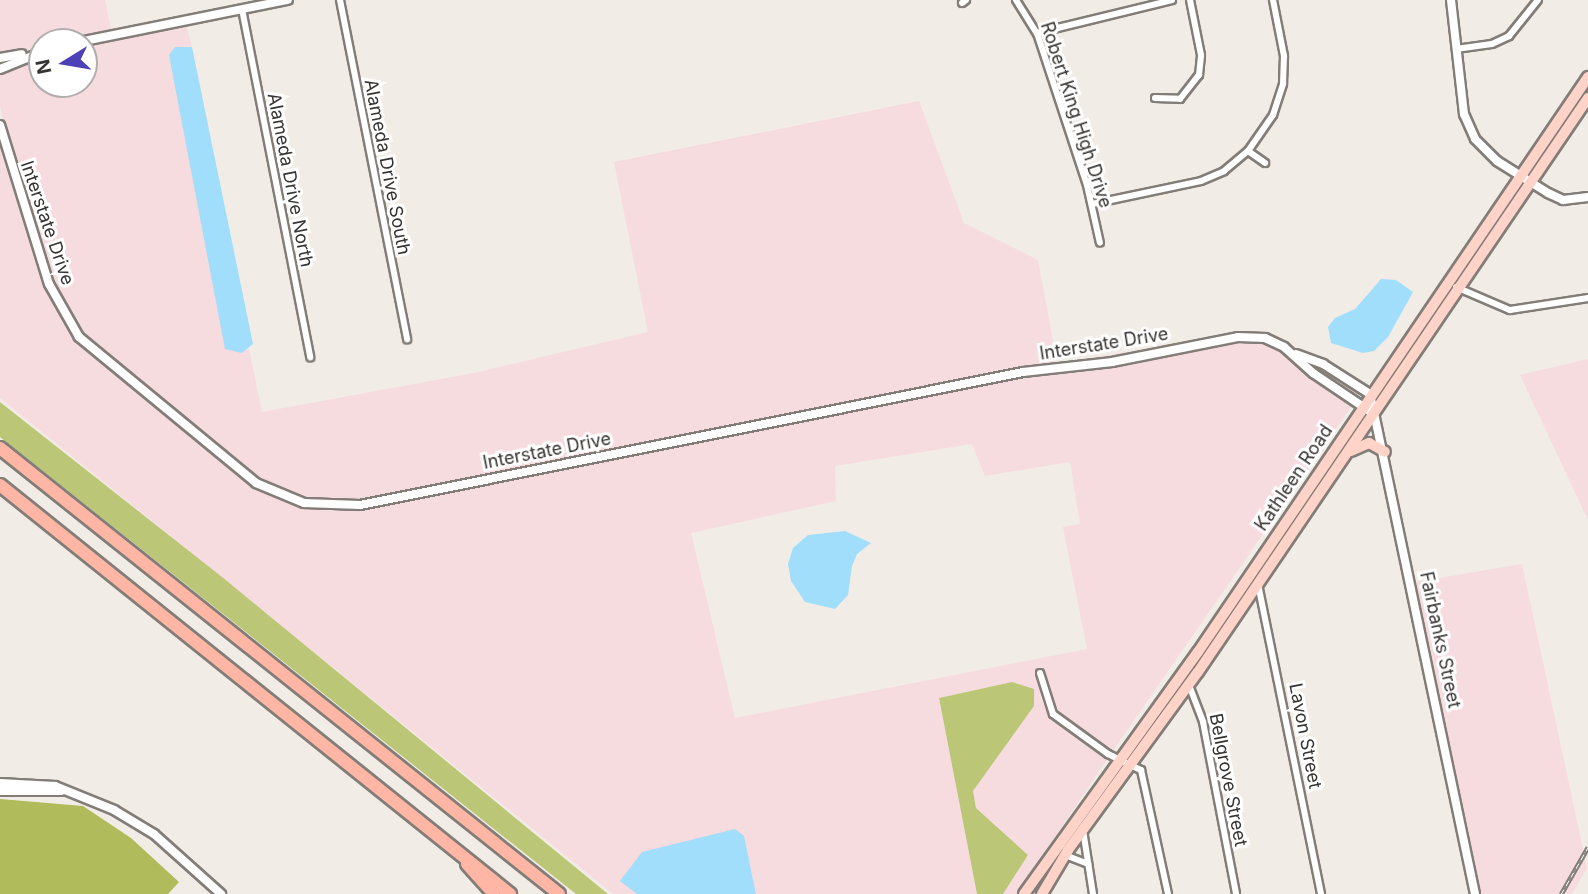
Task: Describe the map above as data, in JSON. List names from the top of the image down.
{
  "streets": {
    "main road": ["Kathleen Road"],
    "street": [
      "Robert King High Drive",
      "Alameda Drive South",
      "Alameda Drive North",
      "Interstate Drive",
      "Fairbanks Street",
      "Lavon Street",
      "Bellgrove Street"
    ]
  },
  "crossings": [
    ["Interstate Drive", "Kathleen Road"],
    ["Interstate Drive", "Fairbanks Street"],
    ["Kathleen Road", "Fairbanks Street"],
    ["Kathleen Road", "Lavon Street"],
    ["Kathleen Road", "Bellgrove Street"]
  ],
  "north": "left"
}
